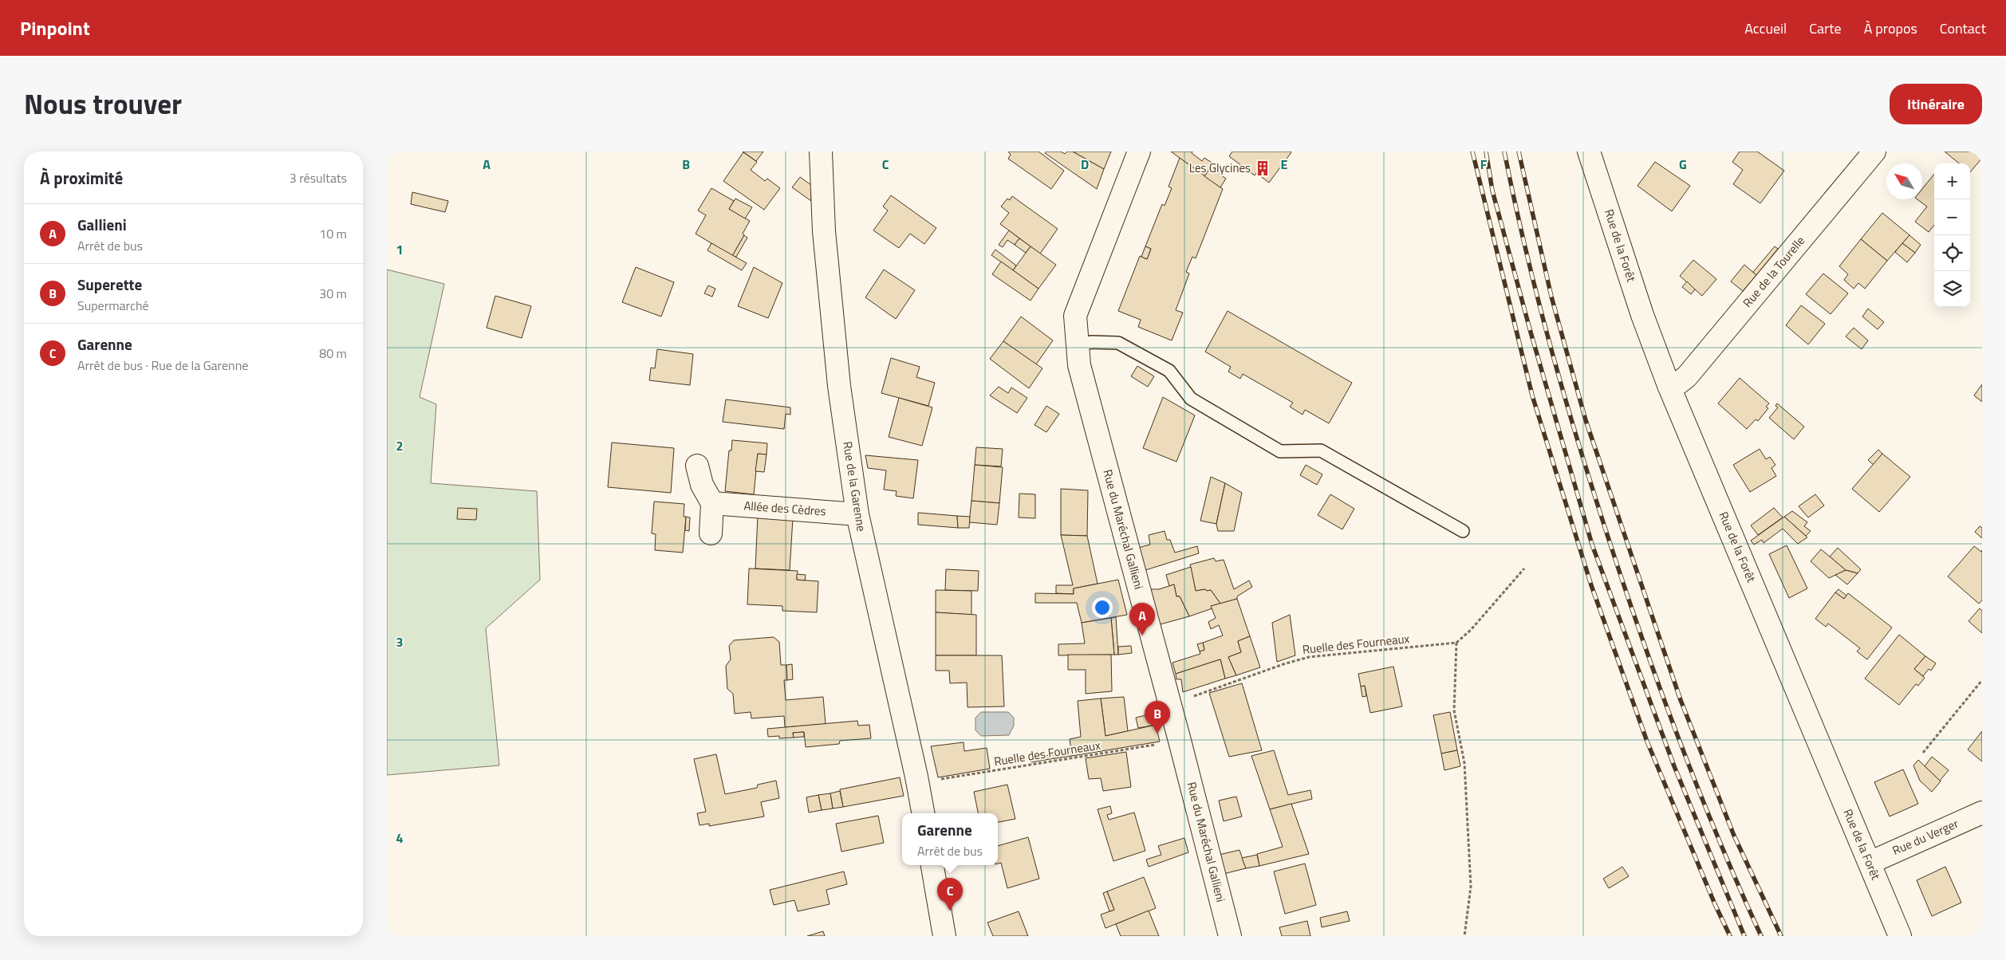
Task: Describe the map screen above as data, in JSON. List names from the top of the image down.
{
  "streets": {
    "main road": [
      "Rue de la Forêt",
      "Rue de la Tourelle",
      "Rue de la Garenne",
      "Allée des Cèdres",
      "Rue du Maréchal Gallieni",
      "Rue du Verger"
    ],
    "path": ["Ruelle des Fourneaux"]
  },
  "crossings": [
    ["Rue de la Forêt", "Rue de la Tourelle"],
    ["Rue de la Forêt", "Rue du Verger"],
    ["Rue de la Garenne", "Allée des Cèdres"],
    ["Rue de la Garenne", "Ruelle des Fourneaux"],
    ["Rue du Maréchal Gallieni", "Ruelle des Fourneaux"]
  ],
  "places": {
    "building": ["Les Glycines"]
  },
  "north": "top left",
  "page": {
    "header": "Pinpoint",
    "nav": [
      "Accueil",
      "Carte",
      "À propos",
      "Contact"
    ],
    "title": "Nous trouver",
    "buttons": "Itinéraire",
    "heading": ["À proximité", "3 résultats"],
    "map_buttons": ["+", "−"],
    "list": [
      {
        "mark": "A",
        "name": "Gallieni",
        "note": "Arrêt de bus",
        "value": "10 m"
      },
      {
        "mark": "B",
        "name": "Superette",
        "note": "Supermarché",
        "value": "30 m"
      },
      {
        "mark": "C",
        "name": "Garenne",
        "note": "Arrêt de bus · Rue de la Garenne",
        "value": "80 m"
      }
    ],
    "pins": ["A", "B", "C"],
    "popup": ["Garenne", "Arrêt de bus"]
  },
  "grid": {
    "columns": [
      "A",
      "B",
      "C",
      "D",
      "E",
      "F",
      "G"
    ],
    "rows": [
      "1",
      "2",
      "3",
      "4"
    ]
  }
}
